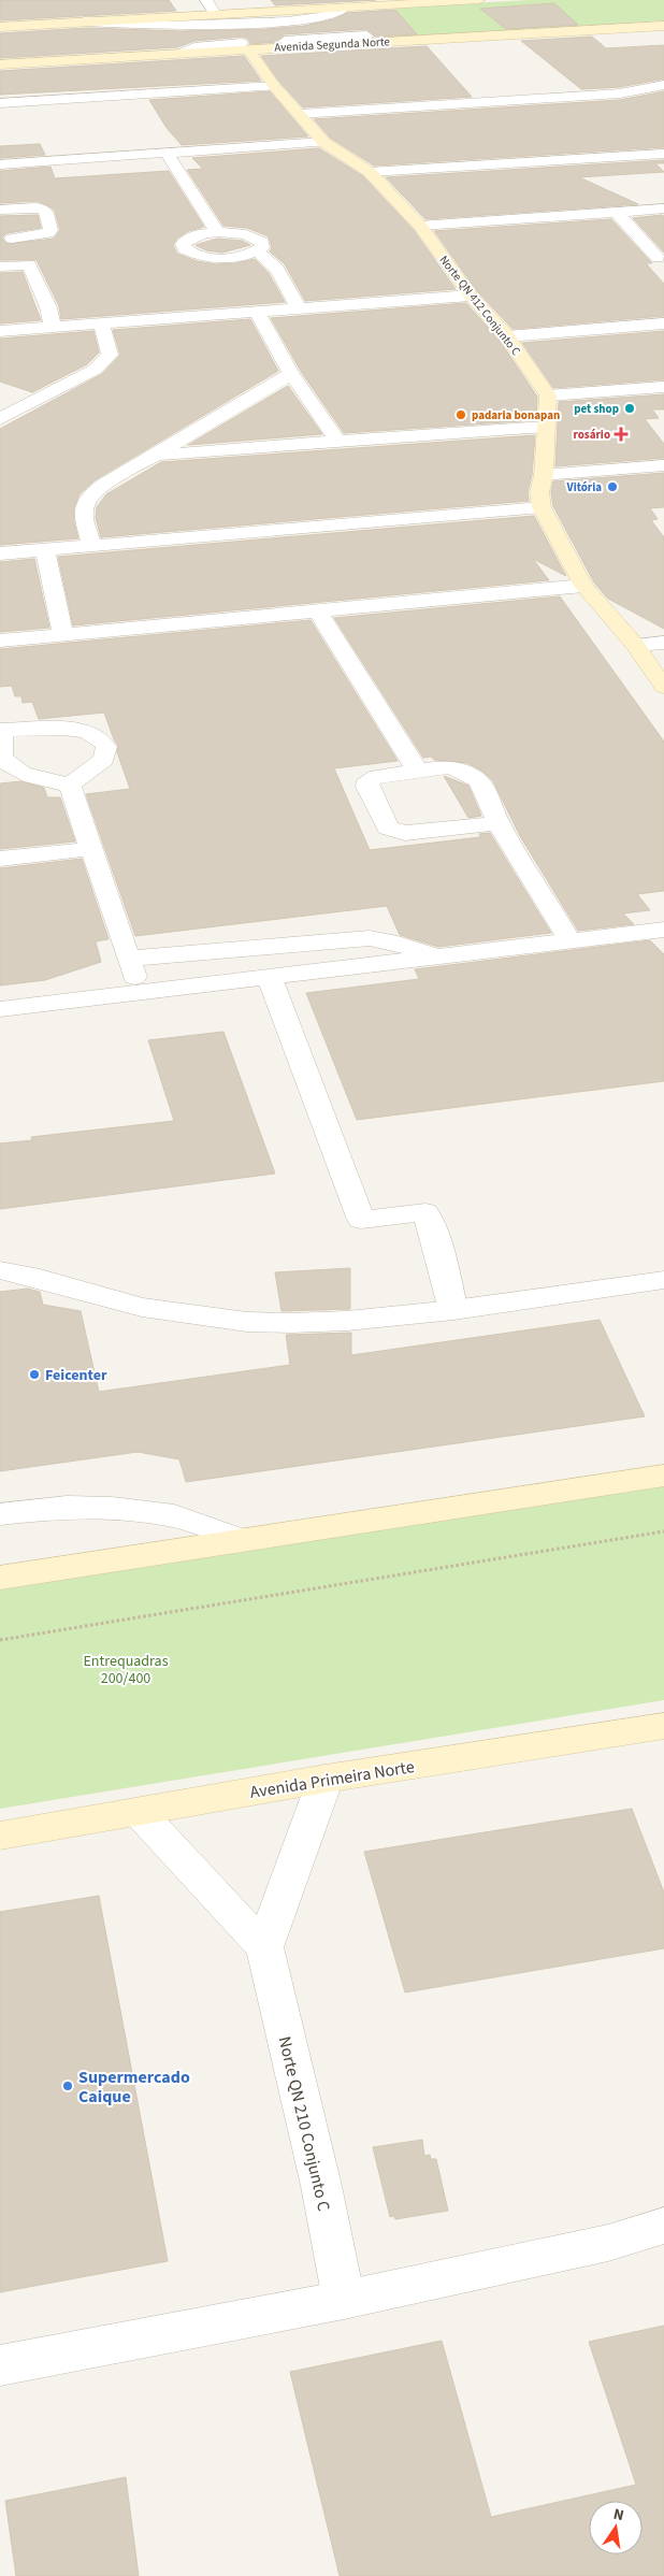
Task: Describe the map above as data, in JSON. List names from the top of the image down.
{
  "streets": {
    "main road": ["Avenida Segunda Norte", "Norte QN 412 Conjunto C", "Avenida Primeira Norte"],
    "street": ["Norte QN 210 Conjunto C"]
  },
  "crossings": [
    ["Avenida Segunda Norte", "Norte QN 412 Conjunto C"],
    ["Avenida Primeira Norte", "Norte QN 210 Conjunto C"]
  ],
  "parks": ["Entrequadras 200/400"],
  "places": {
    "other": [
      "pet shop",
      "padaria bonapan",
      "Vitória",
      "Feicenter",
      "Supermercado Caique"
    ],
    "health": ["rosário"]
  },
  "north": "top"
}
